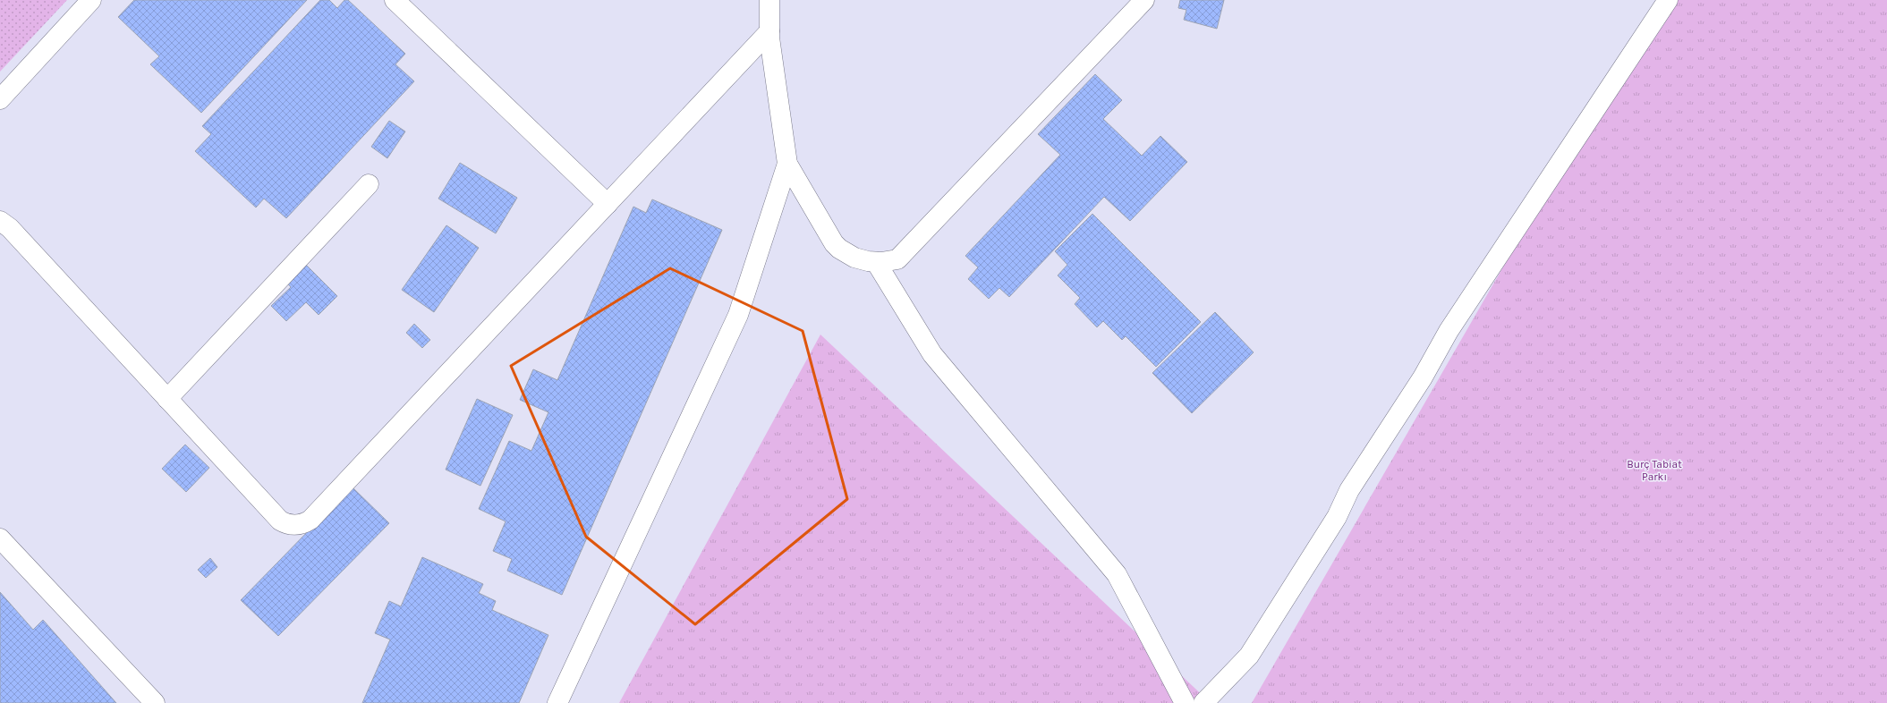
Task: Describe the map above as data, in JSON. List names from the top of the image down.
{
  "parks": ["Burç Tabiat Parkı"]
}
